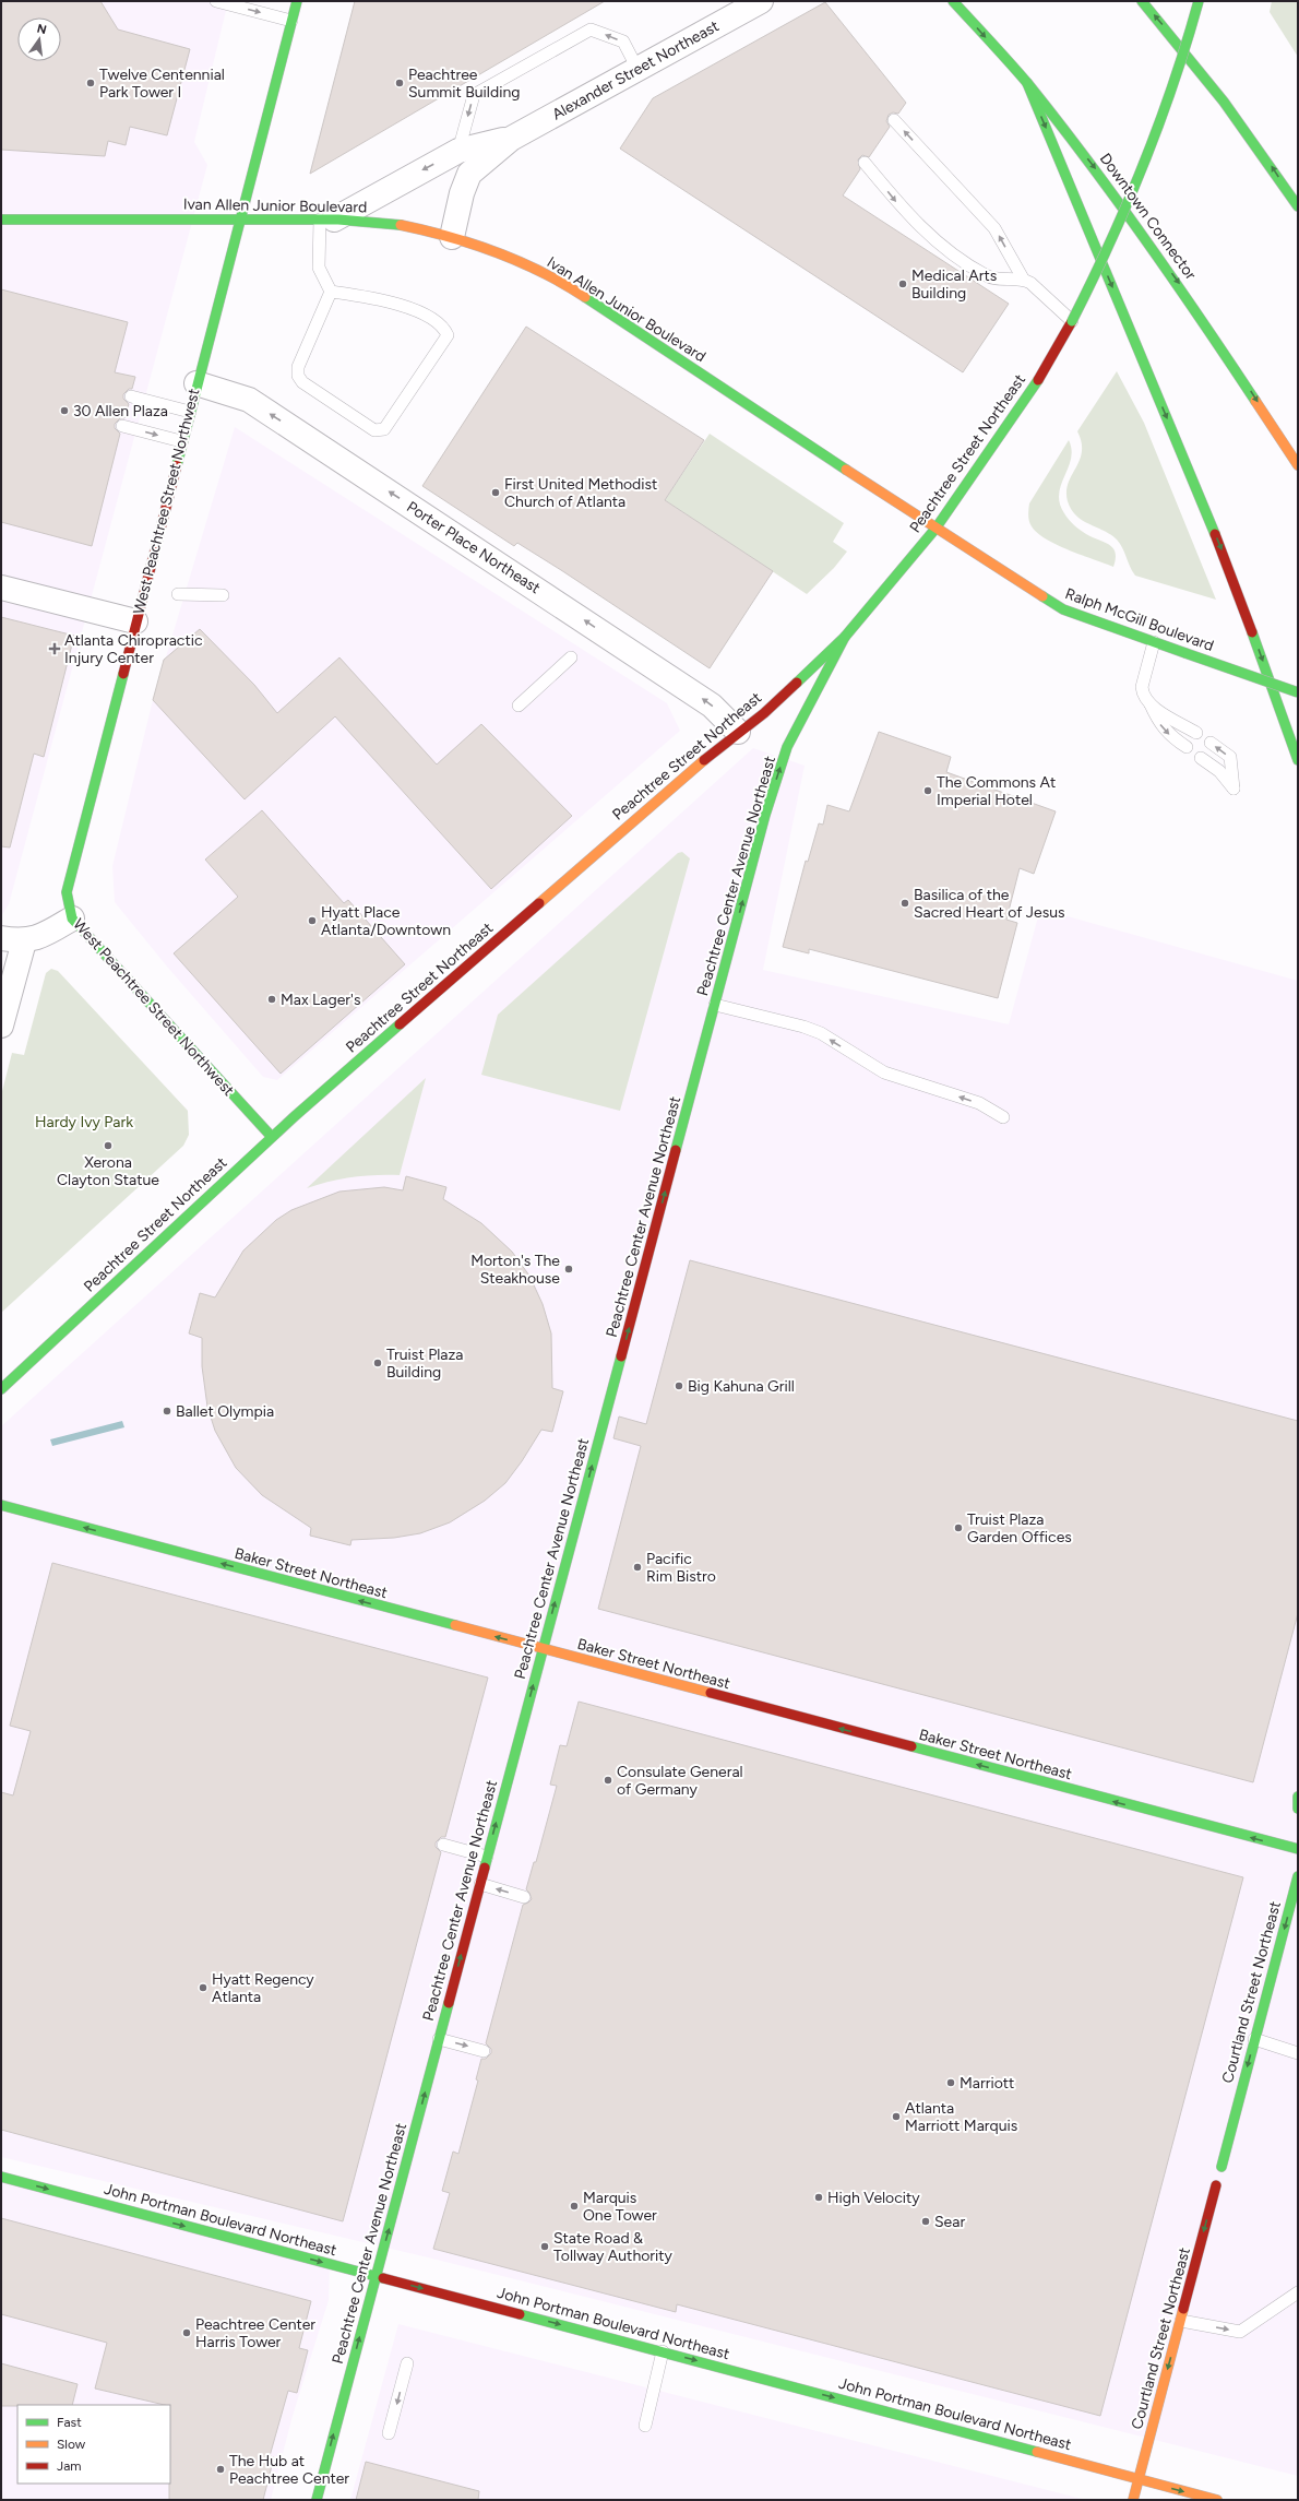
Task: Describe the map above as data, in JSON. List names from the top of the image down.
{
  "streets": {
    "main road": [
      "Ivan Allen Junior Boulevard",
      "Downtown Connector",
      "Peachtree Street Northeast",
      "West Peachtree Street Northwest",
      "Ralph McGill Boulevard",
      "Peachtree Center Avenue Northeast",
      "Baker Street Northeast",
      "Courtland Street Northeast",
      "John Portman Boulevard Northeast"
    ],
    "street": ["Alexander Street Northeast", "Porter Place Northeast"]
  },
  "crossings": [
    ["Alexander Street Northeast", "Ivan Allen Junior Boulevard"],
    ["Ivan Allen Junior Boulevard", "Peachtree Street Northeast"],
    ["Ivan Allen Junior Boulevard", "West Peachtree Street Northwest"],
    ["Ivan Allen Junior Boulevard", "Ralph McGill Boulevard"],
    ["Peachtree Street Northeast", "West Peachtree Street Northwest"],
    ["Peachtree Street Northeast", "Porter Place Northeast"],
    ["Peachtree Street Northeast", "Ralph McGill Boulevard"],
    ["Peachtree Street Northeast", "Peachtree Center Avenue Northeast"],
    ["West Peachtree Street Northwest", "Porter Place Northeast"],
    ["Peachtree Center Avenue Northeast", "Baker Street Northeast"],
    ["Peachtree Center Avenue Northeast", "John Portman Boulevard Northeast"],
    ["Courtland Street Northeast", "John Portman Boulevard Northeast"]
  ],
  "one_way": [
    "Porter Place Northeast",
    "Peachtree Center Avenue Northeast",
    "Baker Street Northeast",
    "Courtland Street Northeast",
    "John Portman Boulevard Northeast"
  ],
  "parks": ["Hardy Ivy Park"],
  "places": {
    "other": [
      "Twelve Centennial Park Tower I",
      "Peachtree Summit Building",
      "Medical Arts Building",
      "30 Allen Plaza",
      "First United Methodist Church of Atlanta",
      "The Commons At Imperial Hotel",
      "Basilica of the Sacred Heart of Jesus",
      "Hyatt Place Atlanta/Downtown",
      "Max Lager's",
      "Xerona Clayton Statue",
      "Morton's The Steakhouse",
      "Truist Plaza Building",
      "Big Kahuna Grill",
      "Ballet Olympia",
      "Truist Plaza Garden Offices",
      "Pacific Rim Bistro",
      "Consulate General of Germany",
      "Hyatt Regency Atlanta",
      "Marriott",
      "Atlanta Marriott Marquis",
      "High Velocity",
      "Marquis One Tower",
      "Sear",
      "State Road & Tollway Authority",
      "Peachtree Center Harris Tower",
      "The Hub at Peachtree Center"
    ],
    "health": ["Atlanta Chiropractic Injury Center"]
  },
  "legend": ["Fast", "Slow", "Jam"],
  "north": "top"
}
